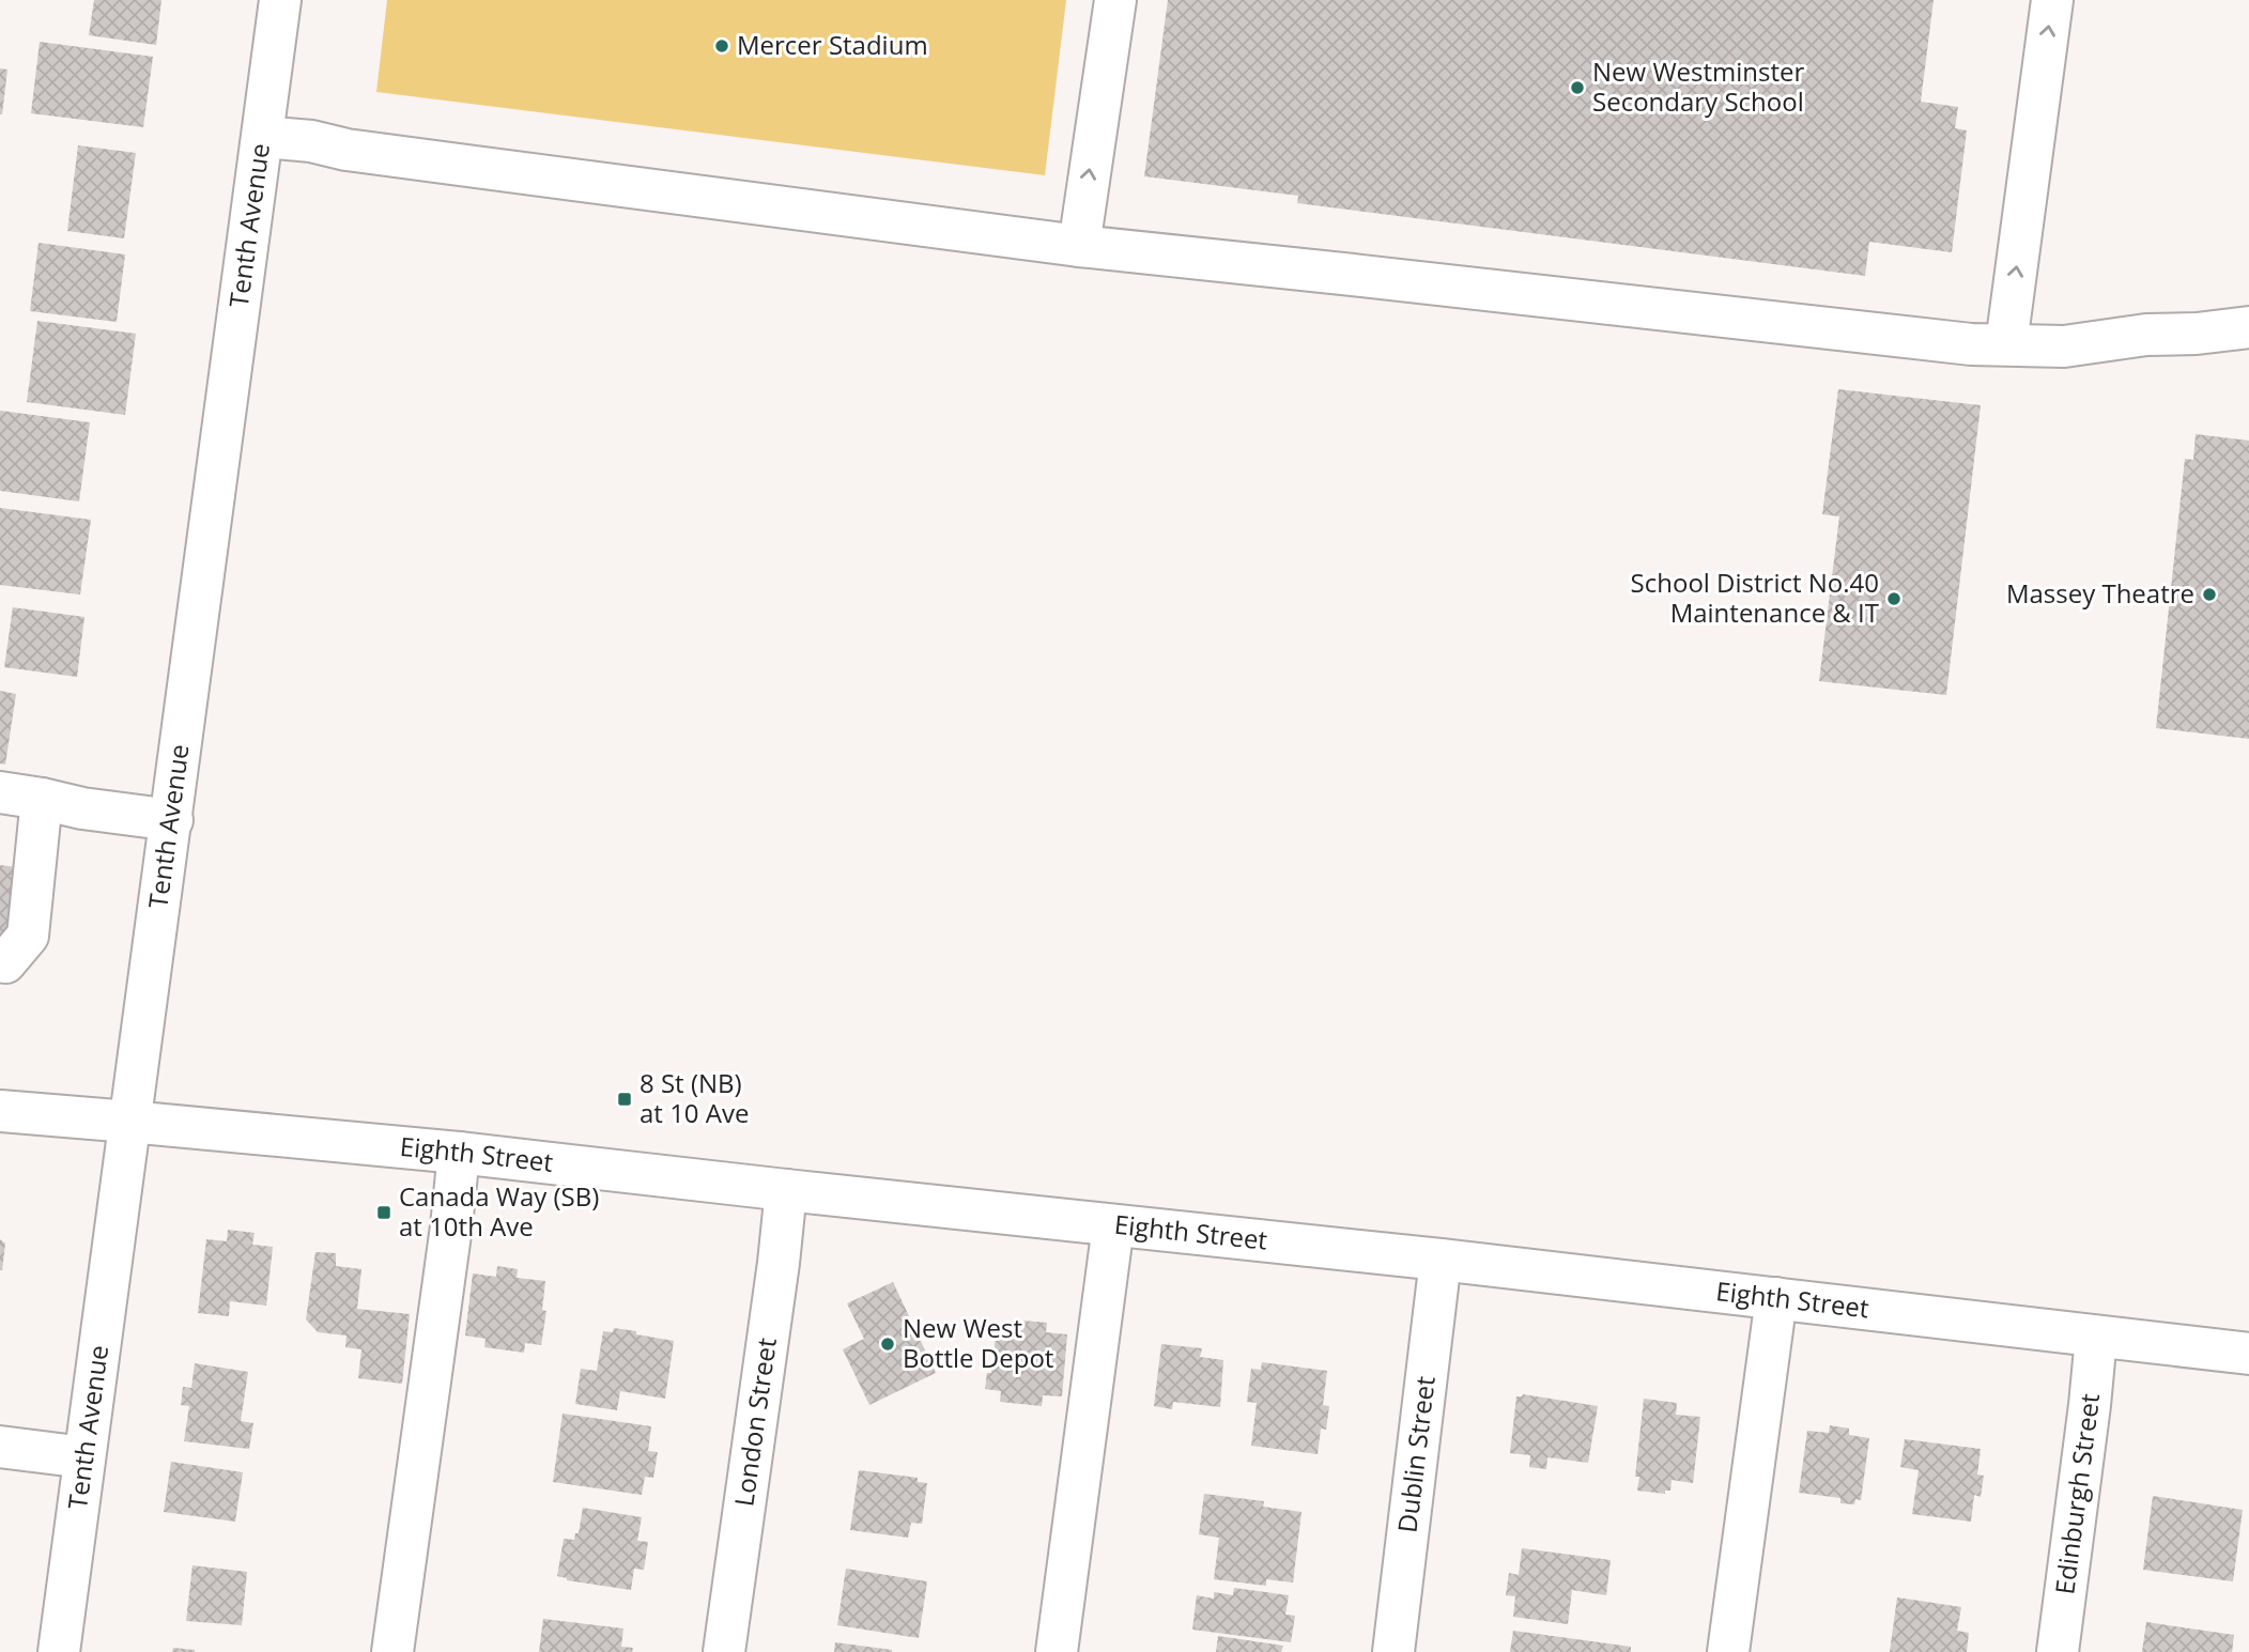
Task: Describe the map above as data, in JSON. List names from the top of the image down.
{
  "streets": {
    "street": [
      "Tenth Avenue",
      "Eighth Street",
      "London Street",
      "Dublin Street",
      "Edinburgh Street"
    ]
  },
  "crossings": [
    ["Tenth Avenue", "Eighth Street"],
    ["Eighth Street", "London Street"],
    ["Eighth Street", "Dublin Street"],
    ["Eighth Street", "Edinburgh Street"]
  ],
  "places": {
    "other": [
      "Mercer Stadium",
      "New Westminster Secondary School",
      "Massey Theatre",
      "School District No.40 Maintenance & IT",
      "New West Bottle Depot"
    ],
    "transit": ["8 St (NB) at 10 Ave", "Canada Way (SB) at 10th Ave"]
  }
}
